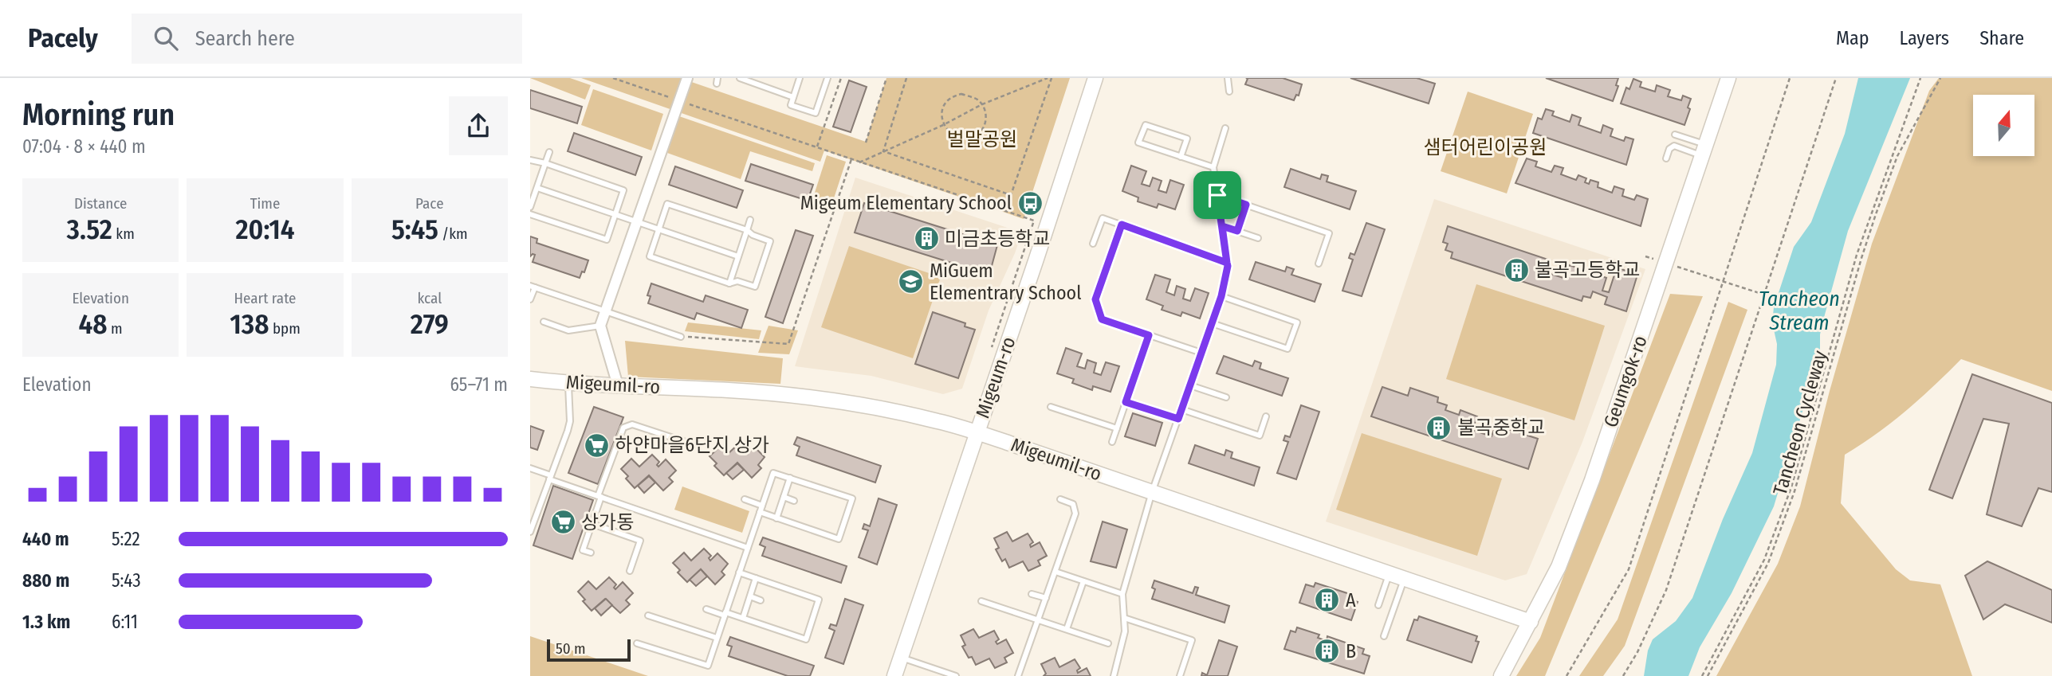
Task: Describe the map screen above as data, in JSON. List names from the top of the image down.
{
  "streets": {
    "main road": ["Migeum-ro", "Geumgok-ro", "Migeumil-ro"],
    "path": ["Tancheon Cycleway"]
  },
  "crossings": [
    ["Migeum-ro", "Migeumil-ro"],
    ["Geumgok-ro", "Migeumil-ro"]
  ],
  "water": ["Tancheon Stream"],
  "parks": ["벌말공원", "샘터어린이공원"],
  "places": {
    "bus stop": ["Migeum Elementary School"],
    "building": [
      "미금초등학교",
      "불곡고등학교",
      "불곡중학교",
      "A",
      "B"
    ],
    "school or university": ["MiGuem Elementrary School"],
    "supermarket": ["하얀마을6단지 상가", "상가동"]
  },
  "scale_bar": "50 m",
  "north": "top",
  "page": {
    "header": "Pacely",
    "search": "Search here",
    "nav": ["Map", "Layers", "Share"],
    "heading": ["Morning run", "07:04 · 8 × 440 m"],
    "stats": [
      ["Distance", "3.52 km"],
      ["Time", "20:14"],
      ["Pace", "5:45 /km"],
      ["Elevation", "48 m"],
      ["Heart rate", "138 bpm"],
      ["kcal", "279"]
    ],
    "chart": ["Elevation", "65–71 m"],
    "list": [
      {
        "name": "440 m",
        "note": "5:22"
      },
      {
        "name": "880 m",
        "note": "5:43"
      },
      {
        "name": "1.3 km",
        "note": "6:11"
      }
    ],
    "scale": "50 m"
  }
}
